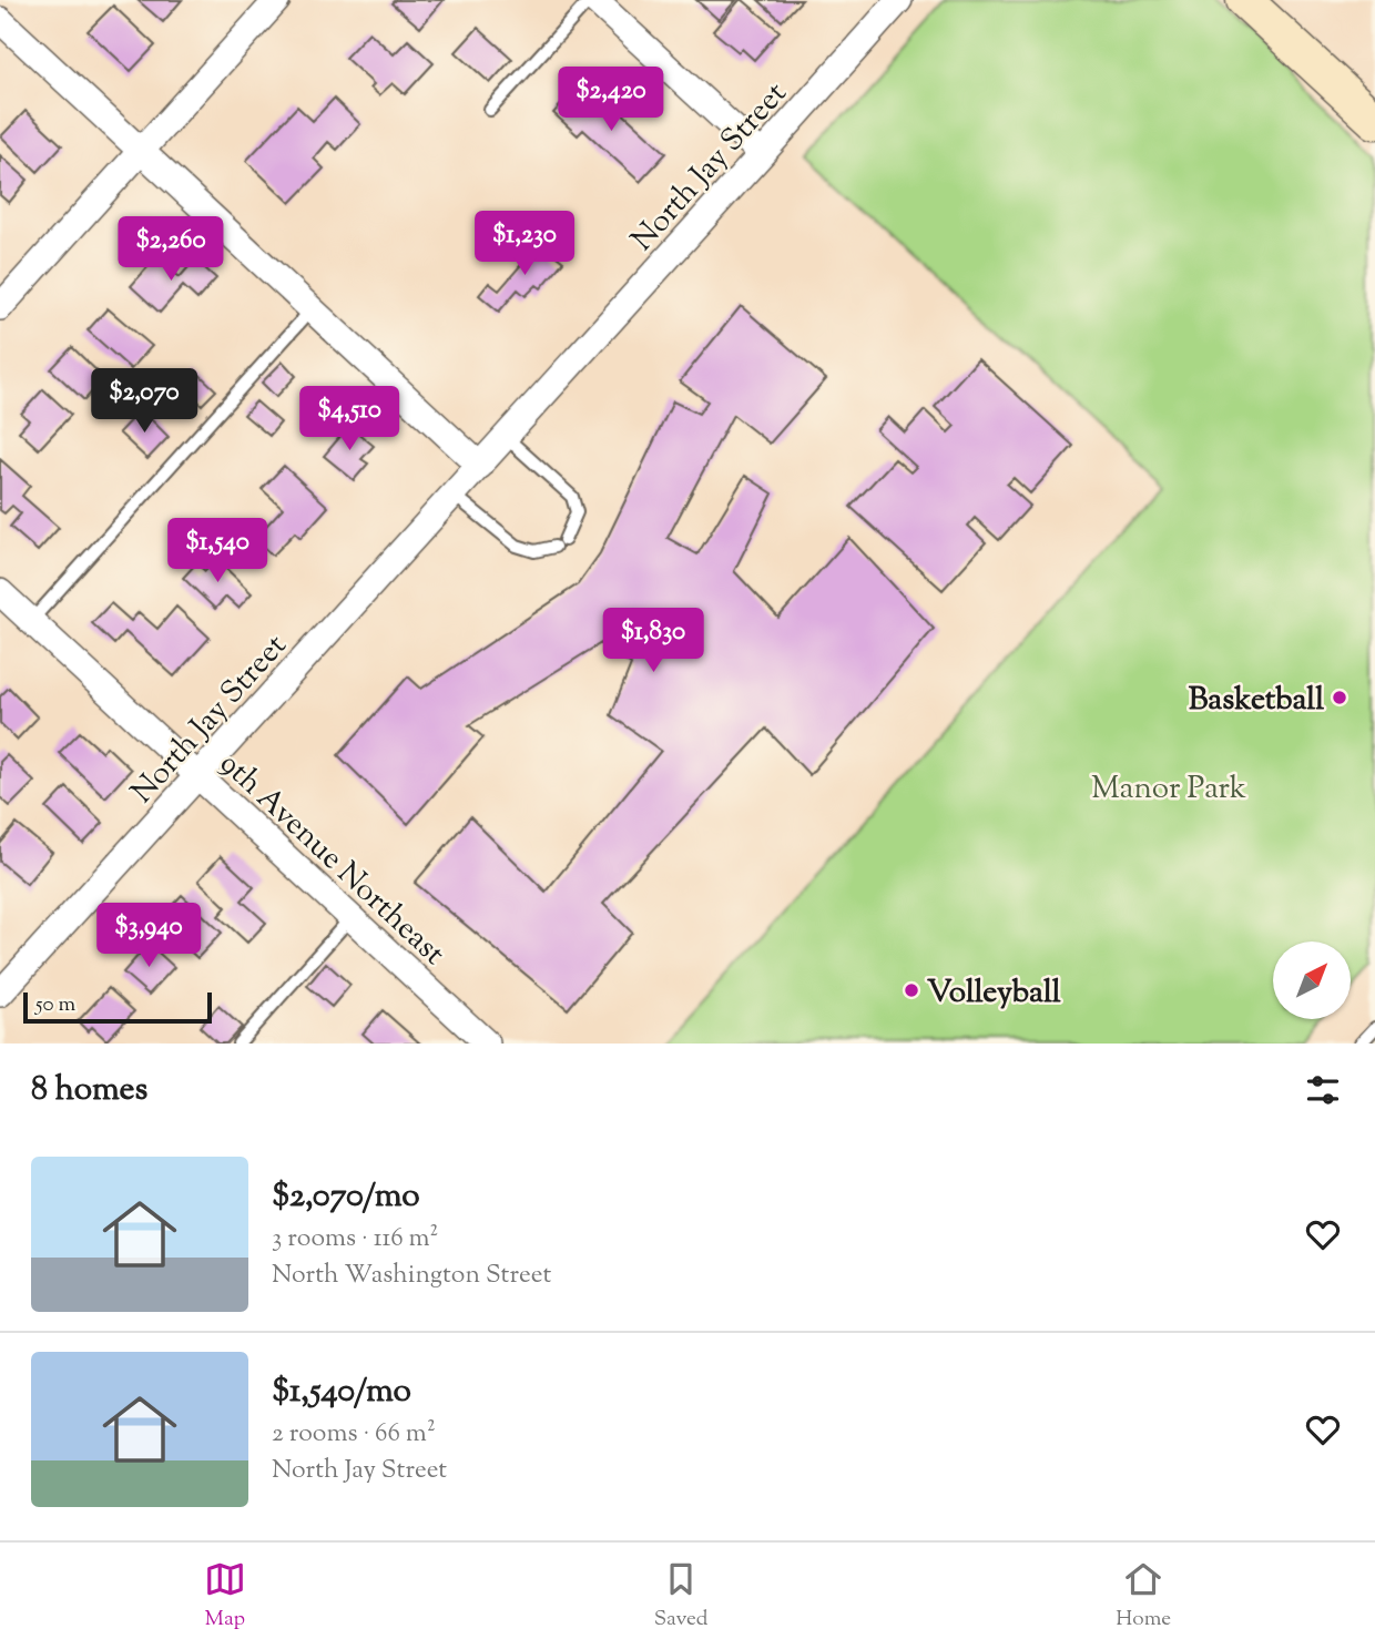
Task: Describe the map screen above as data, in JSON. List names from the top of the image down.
{
  "streets": {
    "street": ["North Jay Street", "9th Avenue Northeast"]
  },
  "crossings": [
    ["North Jay Street", "9th Avenue Northeast"]
  ],
  "parks": ["Manor Park"],
  "places": ["Basketball", "Volleyball"],
  "scale_bar": "50 m",
  "north": "top right",
  "page": {
    "price": [
      "$2,420",
      "$1,230",
      "$2,260",
      "$2,070",
      "$4,510",
      "$1,540",
      "$1,830",
      "$3,940"
    ],
    "scale": "50 m",
    "heading": "8 homes",
    "list": [
      {
        "name": "$2,070/mo",
        "note": "3 rooms · 116 m² · North Washington Street"
      },
      {
        "name": "$1,540/mo",
        "note": "2 rooms · 66 m² · North Jay Street"
      }
    ],
    "tabs": ["Map", "Saved", "Home"]
  }
}
